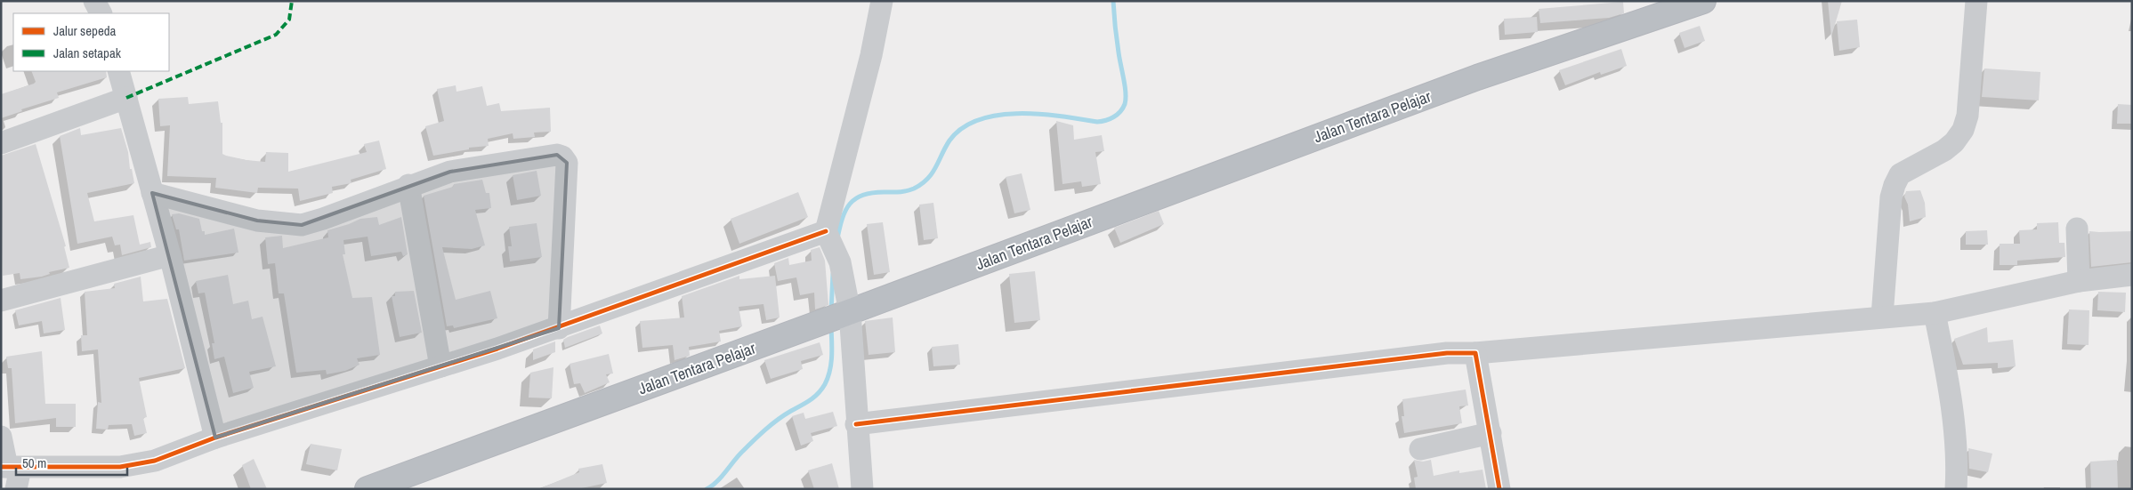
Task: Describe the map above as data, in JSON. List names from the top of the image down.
{
  "streets": {
    "highway": ["Jalan Tentara Pelajar"]
  },
  "legend": ["Jalur sepeda", "Jalan setapak"],
  "scale_bar": "50 m"
}
